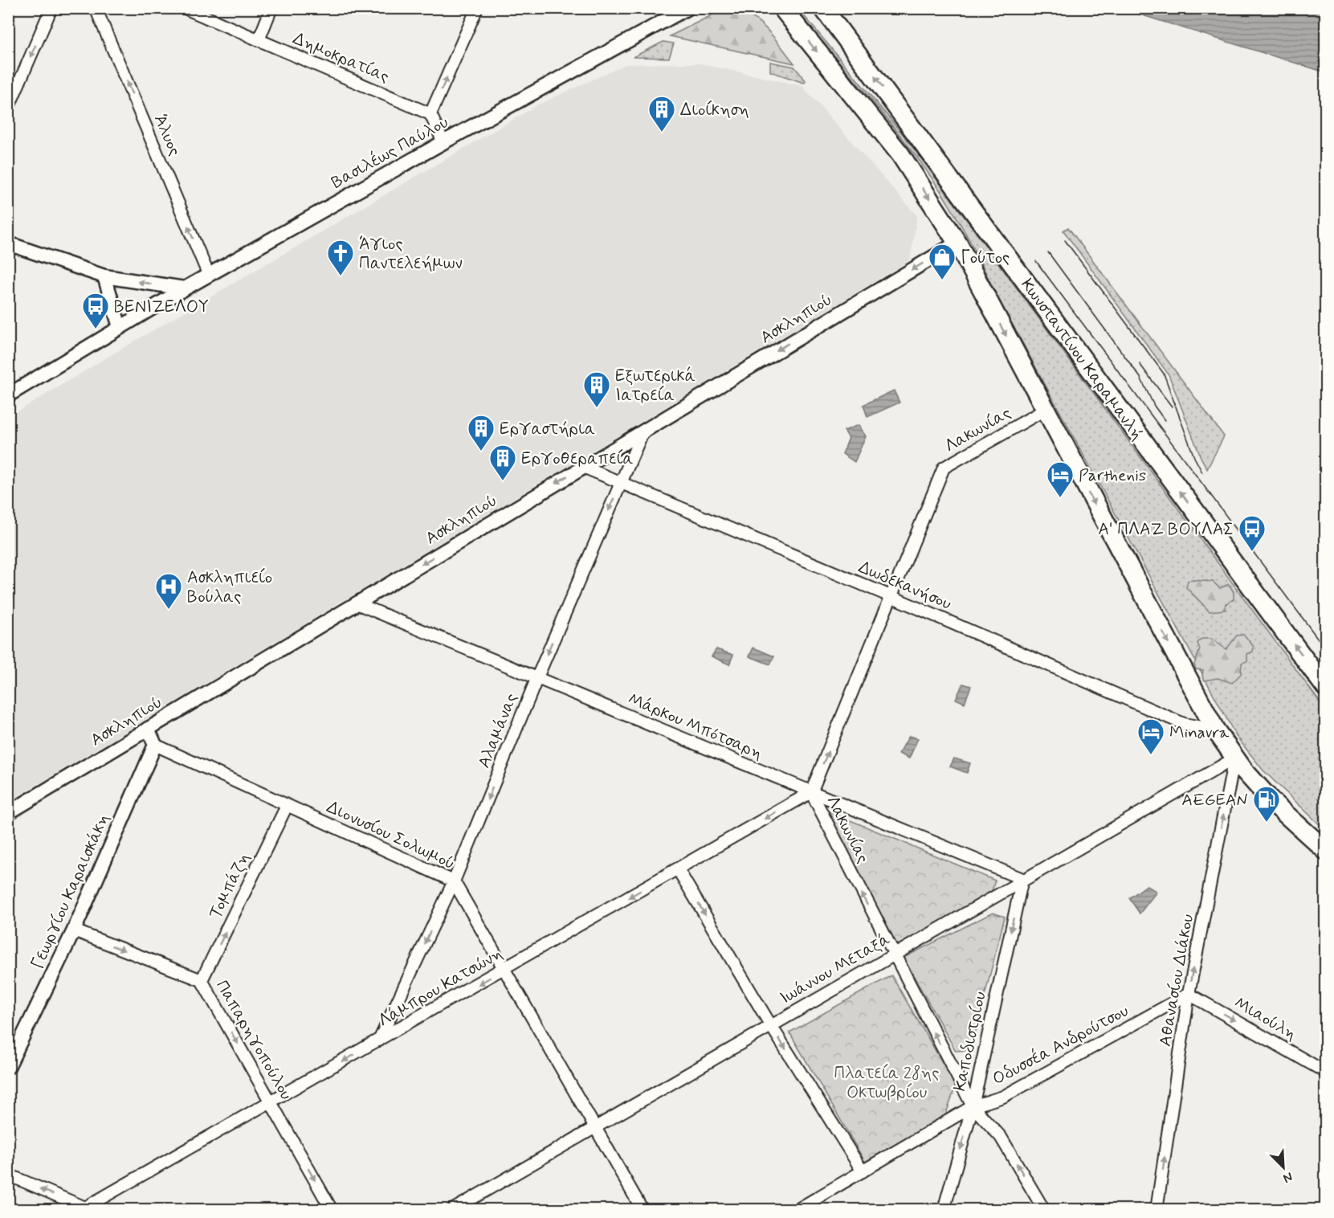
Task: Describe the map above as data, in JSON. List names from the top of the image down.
{
  "streets": {
    "highway": ["Κωνσταντίνου Καραμανλή"],
    "street": [
      "Δημοκρατίας",
      "Άλυος",
      "Βασιλέως Παύλου",
      "Ασκληπιού",
      "Λακωνίας",
      "Δωδεκανήσου",
      "Μάρκου Μπότσαρη",
      "Αλαμάνας",
      "Διονυσίου Σολωμού",
      "Τομπάζη",
      "Γεωργίου Καραισκάκη",
      "Ιωάννου Μεταξά",
      "Αθανασίου Διάκου",
      "Λάμπρου Κατσώνη",
      "Μιαούλη",
      "Παπαρηγοπούλου",
      "Καποδιστρίου",
      "Οδυσσέα Ανδρούτσου"
    ]
  },
  "crossings": [
    ["Άλυος", "Βασιλέως Παύλου"],
    ["Ασκληπιού", "Δωδεκανήσου"],
    ["Ασκληπιού", "Μάρκου Μπότσαρη"],
    ["Ασκληπιού", "Αλαμάνας"],
    ["Λακωνίας", "Δωδεκανήσου"],
    ["Λακωνίας", "Μάρκου Μπότσαρη"],
    ["Λακωνίας", "Ιωάννου Μεταξά"],
    ["Λακωνίας", "Λάμπρου Κατσώνη"],
    ["Λακωνίας", "Καποδιστρίου"],
    ["Λακωνίας", "Οδυσσέα Ανδρούτσου"],
    ["Δωδεκανήσου", "Αλαμάνας"],
    ["Μάρκου Μπότσαρη", "Αλαμάνας"],
    ["Μάρκου Μπότσαρη", "Ιωάννου Μεταξά"],
    ["Μάρκου Μπότσαρη", "Λάμπρου Κατσώνη"],
    ["Μάρκου Μπότσαρη", "Καποδιστρίου"],
    ["Αλαμάνας", "Διονυσίου Σολωμού"],
    ["Αλαμάνας", "Λάμπρου Κατσώνη"],
    ["Διονυσίου Σολωμού", "Τομπάζη"],
    ["Διονυσίου Σολωμού", "Γεωργίου Καραισκάκη"],
    ["Διονυσίου Σολωμού", "Ιωάννου Μεταξά"],
    ["Διονυσίου Σολωμού", "Λάμπρου Κατσώνη"],
    ["Τομπάζη", "Παπαρηγοπούλου"],
    ["Γεωργίου Καραισκάκη", "Παπαρηγοπούλου"],
    ["Ιωάννου Μεταξά", "Αθανασίου Διάκου"],
    ["Ιωάννου Μεταξά", "Καποδιστρίου"],
    ["Αθανασίου Διάκου", "Μιαούλη"],
    ["Αθανασίου Διάκου", "Οδυσσέα Ανδρούτσου"],
    ["Λάμπρου Κατσώνη", "Παπαρηγοπούλου"],
    ["Μιαούλη", "Οδυσσέα Ανδρούτσου"],
    ["Καποδιστρίου", "Οδυσσέα Ανδρούτσου"]
  ],
  "one_way": [
    "Άλυος",
    "Ασκληπιού",
    "Λακωνίας",
    "Αλαμάνας",
    "Τομπάζη",
    "Αθανασίου Διάκου",
    "Λάμπρου Κατσώνη",
    "Μιαούλη",
    "Παπαρηγοπούλου",
    "Καποδιστρίου"
  ],
  "parks": ["Πλατεία 28ης Οκτωβρίου"],
  "places": {
    "building": [
      "Διοίκηση",
      "Εξωτερικά Ιατρεία",
      "Εργαστήρια",
      "Εργοθεραπεία"
    ],
    "church": ["Άγιος Παντελεήμων"],
    "shop": ["Γούτος"],
    "bus stop": ["ΒΕΝΙΖΕΛΟΥ", "Α' ΠΛΑΖ ΒΟΥΛΑΣ"],
    "hotel": ["Parthenis", "Minavra"],
    "hospital": ["Ασκληπιείο Βούλας"],
    "fuel station": ["AEGEAN"]
  },
  "north": "bottom right"
}
